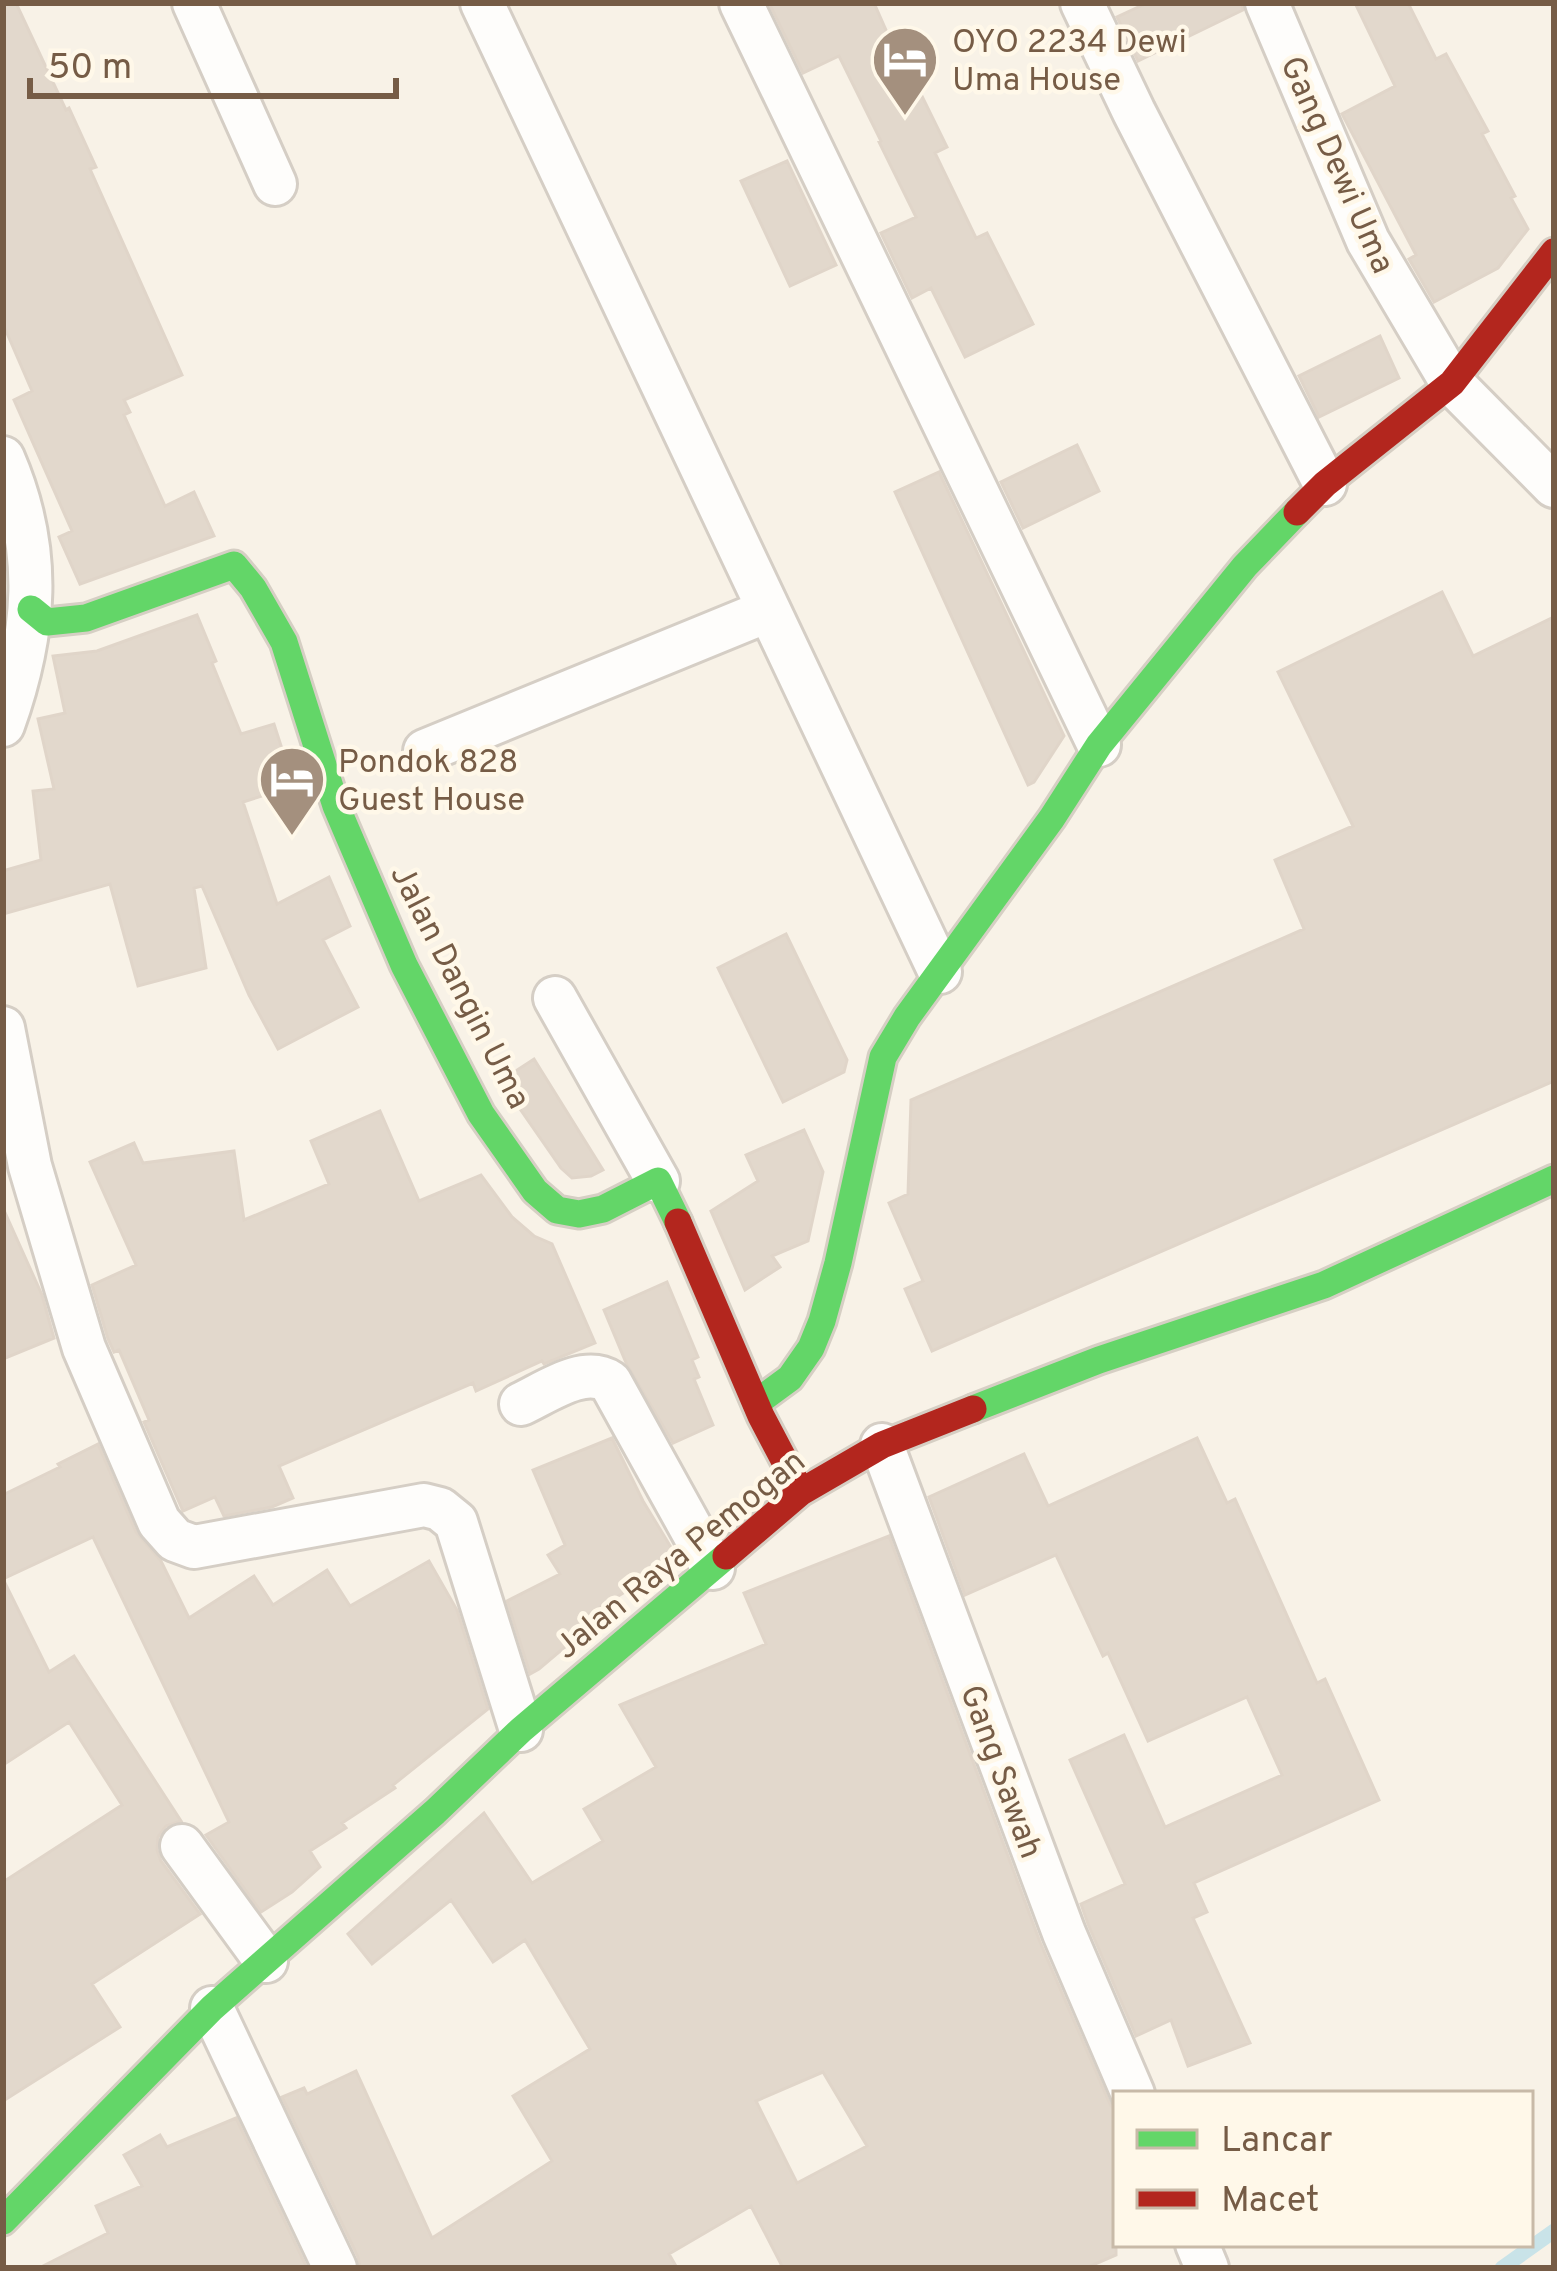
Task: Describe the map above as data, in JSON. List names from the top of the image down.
{
  "streets": {
    "street": [
      "Gang Dewi Uma",
      "Jalan Dangin Uma",
      "Jalan Raya Pemogan",
      "Gang Sawah"
    ]
  },
  "crossings": [
    ["Jalan Raya Pemogan", "Gang Sawah"]
  ],
  "places": {
    "hotel": ["OYO 2234 Dewi Uma House", "Pondok 828 Guest House"]
  },
  "legend": ["Lancar", "Macet"],
  "scale_bar": "50 m"
}
